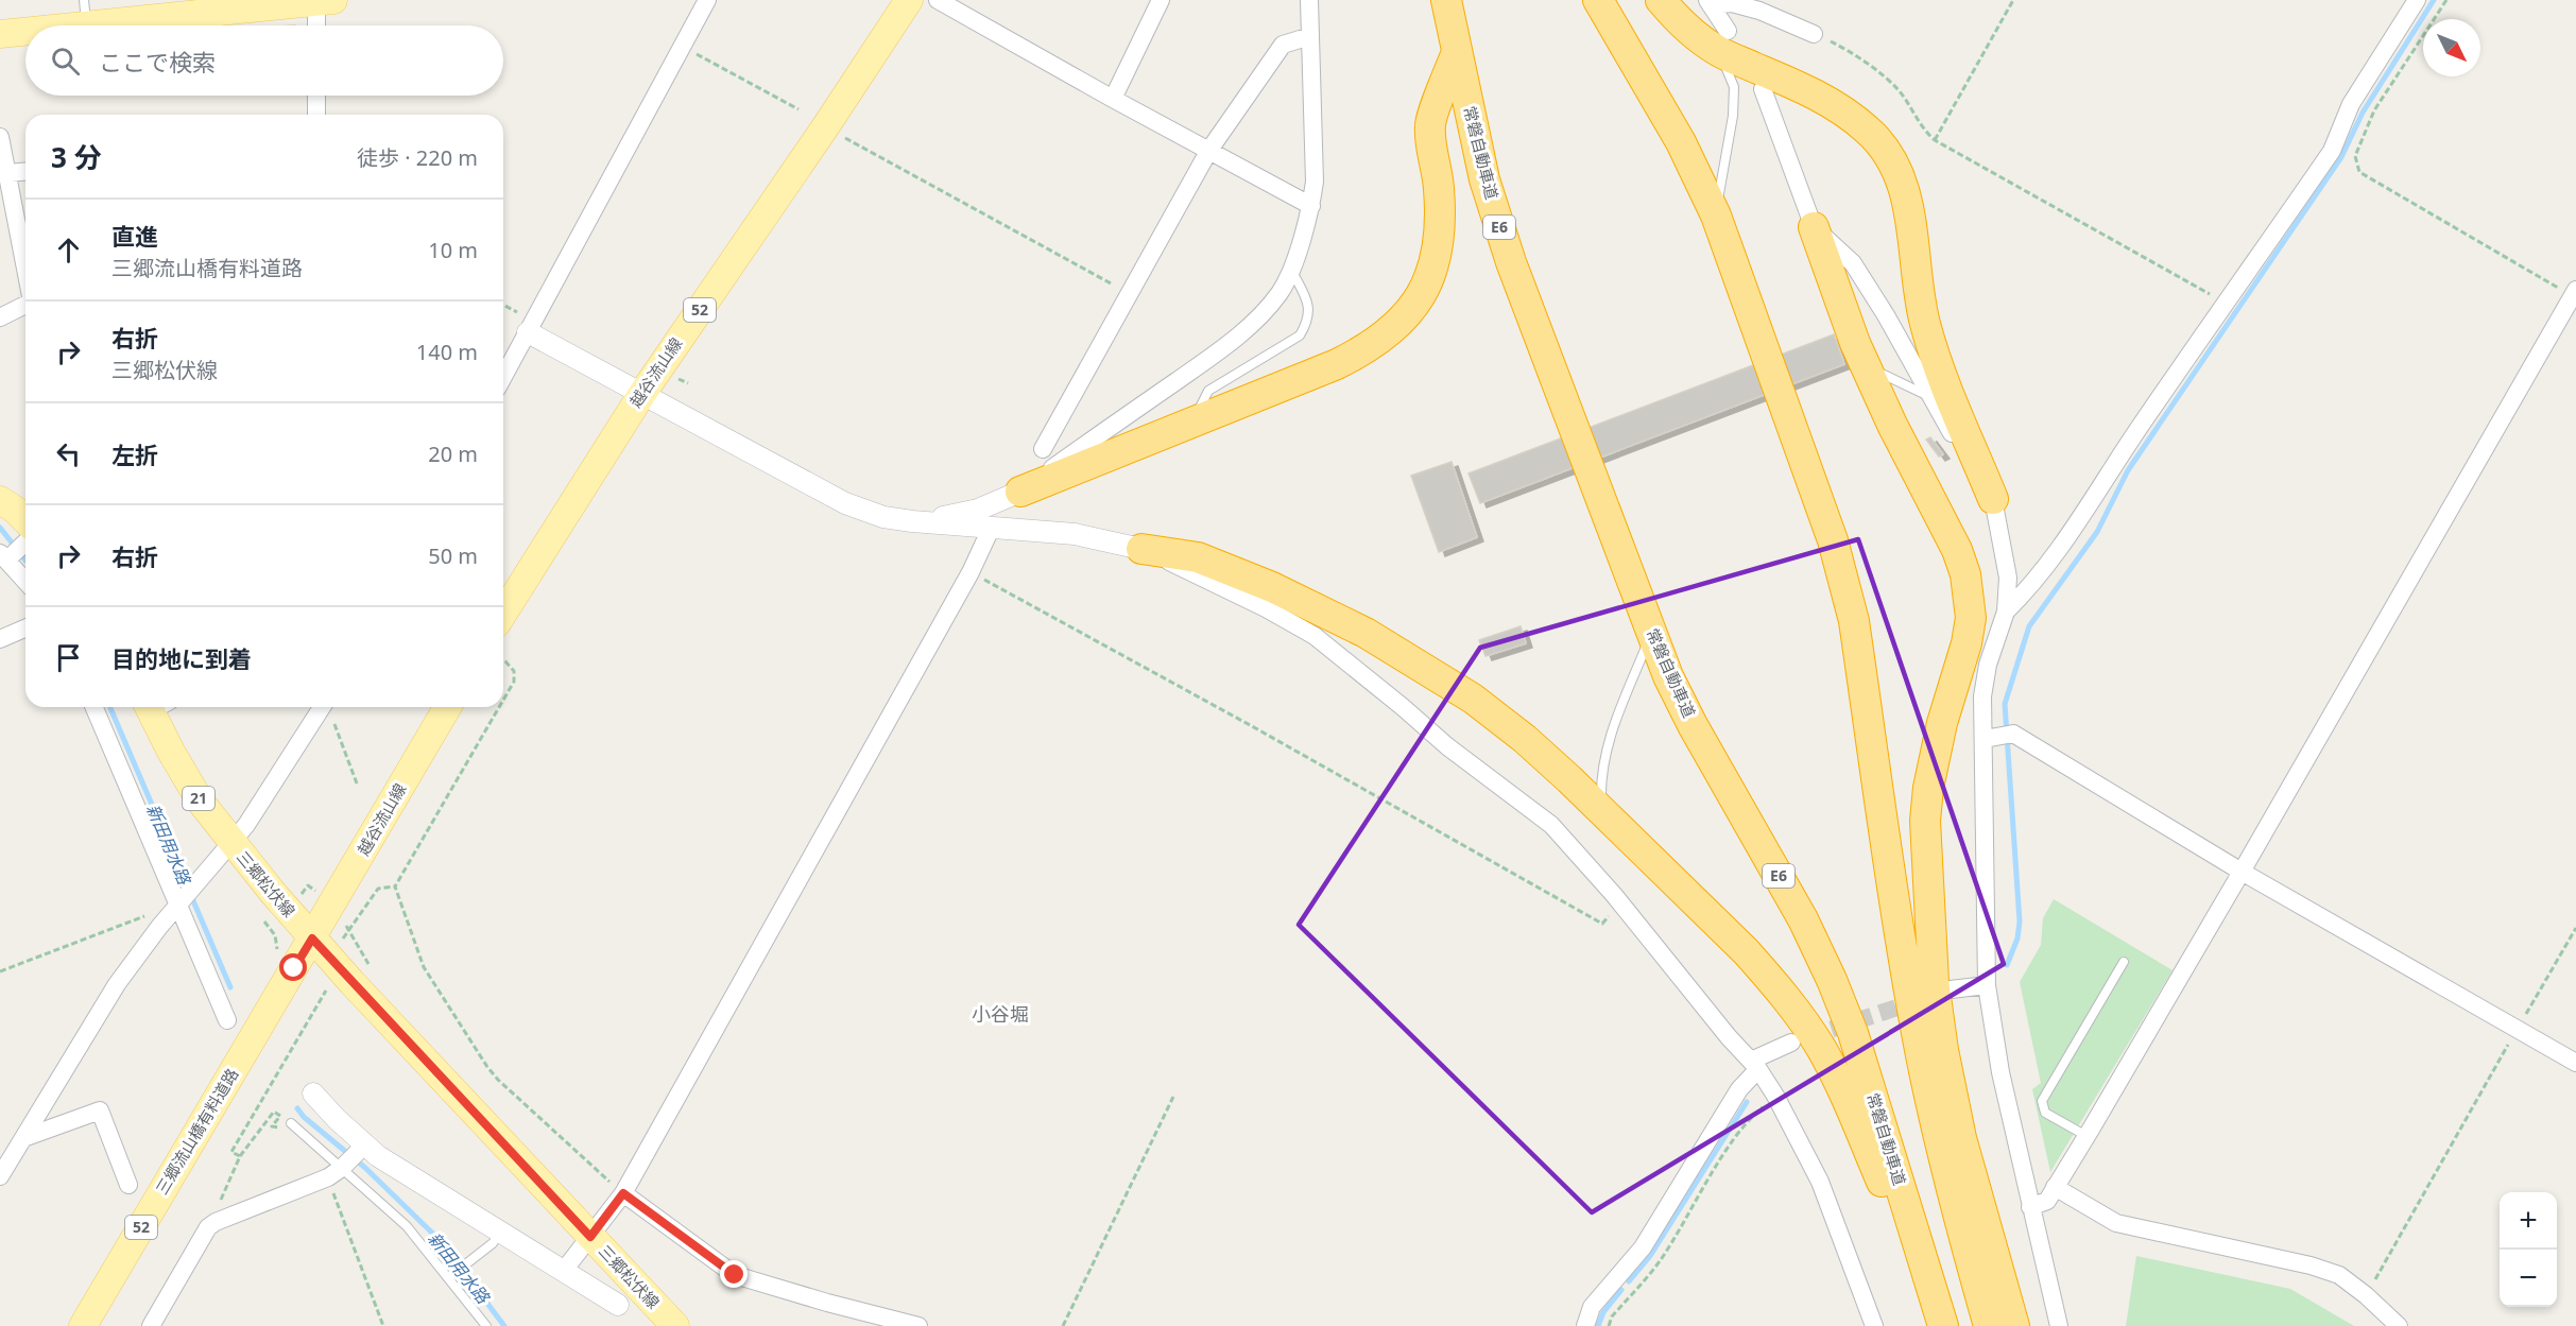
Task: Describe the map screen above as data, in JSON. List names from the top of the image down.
{
  "streets": {
    "highway": ["常磐自動車道", "E6"],
    "main road": [
      "52",
      "越谷流山線",
      "21",
      "三郷松伏線",
      "三郷流山橋有料道路"
    ]
  },
  "crossings": [
    ["越谷流山線", "三郷松伏線"],
    ["越谷流山線", "三郷流山橋有料道路"],
    ["三郷松伏線", "三郷流山橋有料道路"]
  ],
  "districts": ["小谷堀"],
  "water": ["新田用水路"],
  "north": "bottom right",
  "page": {
    "search": "ここで検索",
    "heading": ["3 分", "徒歩 · 220 m"],
    "list": [
      ["直進", "三郷流山橋有料道路", "10 m"],
      ["右折", "三郷松伏線", "140 m"],
      ["左折", "20 m"],
      ["右折", "50 m"],
      "目的地に到着"
    ],
    "map_buttons": ["+", "−"]
  }
}
